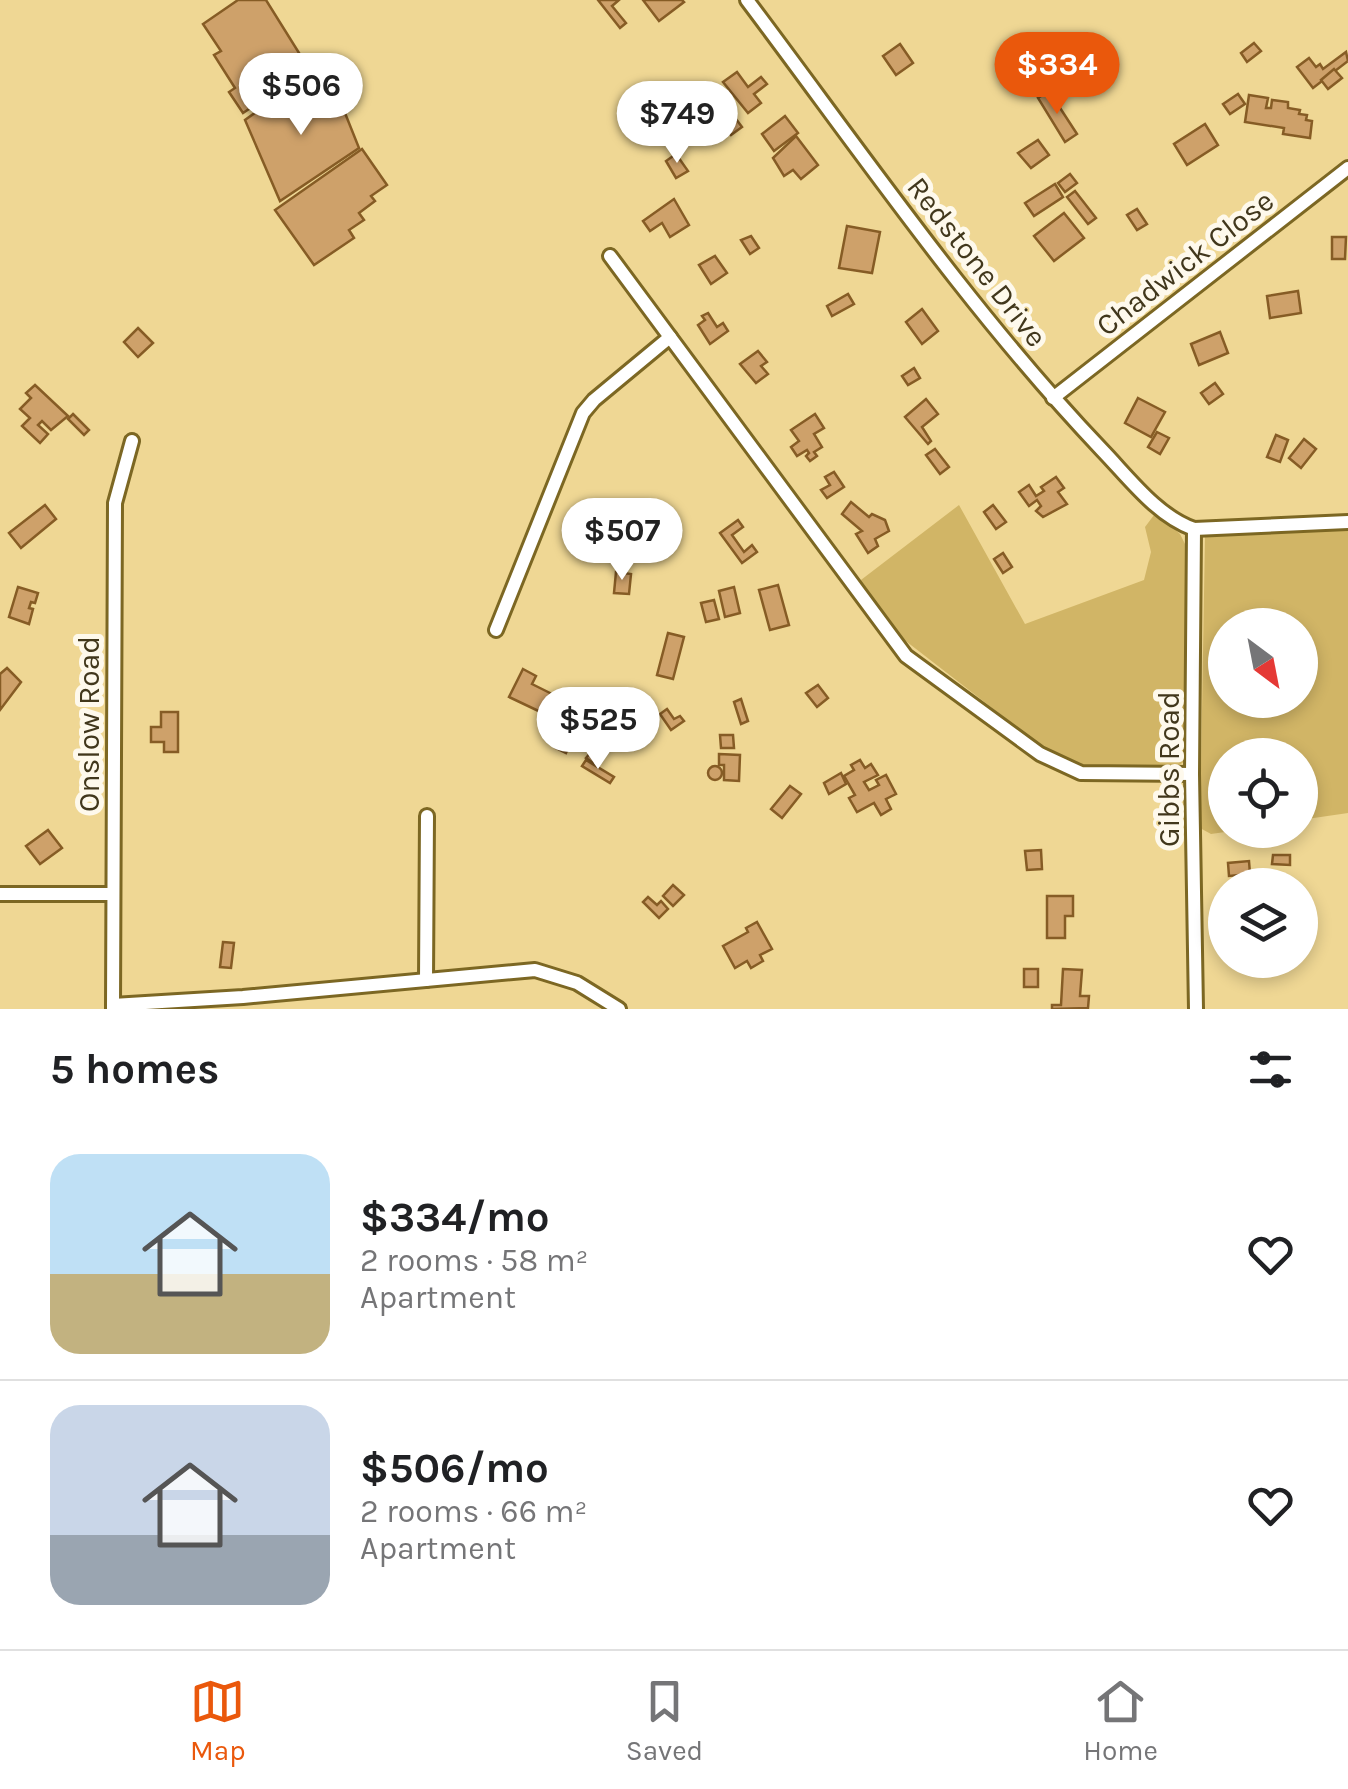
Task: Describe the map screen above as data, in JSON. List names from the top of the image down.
{
  "streets": {
    "street": [
      "Redstone Drive",
      "Chadwick Close",
      "Onslow Road",
      "Gibbs Road"
    ]
  },
  "crossings": [
    ["Redstone Drive", "Chadwick Close"],
    ["Redstone Drive", "Gibbs Road"]
  ],
  "north": "bottom right",
  "page": {
    "price": [
      "$334",
      "$506",
      "$749",
      "$507",
      "$525"
    ],
    "heading": "5 homes",
    "list": [
      {
        "name": "$334/mo",
        "note": "2 rooms · 58 m² · Apartment"
      },
      {
        "name": "$506/mo",
        "note": "2 rooms · 66 m² · Apartment"
      }
    ],
    "tabs": ["Map", "Saved", "Home"]
  }
}
